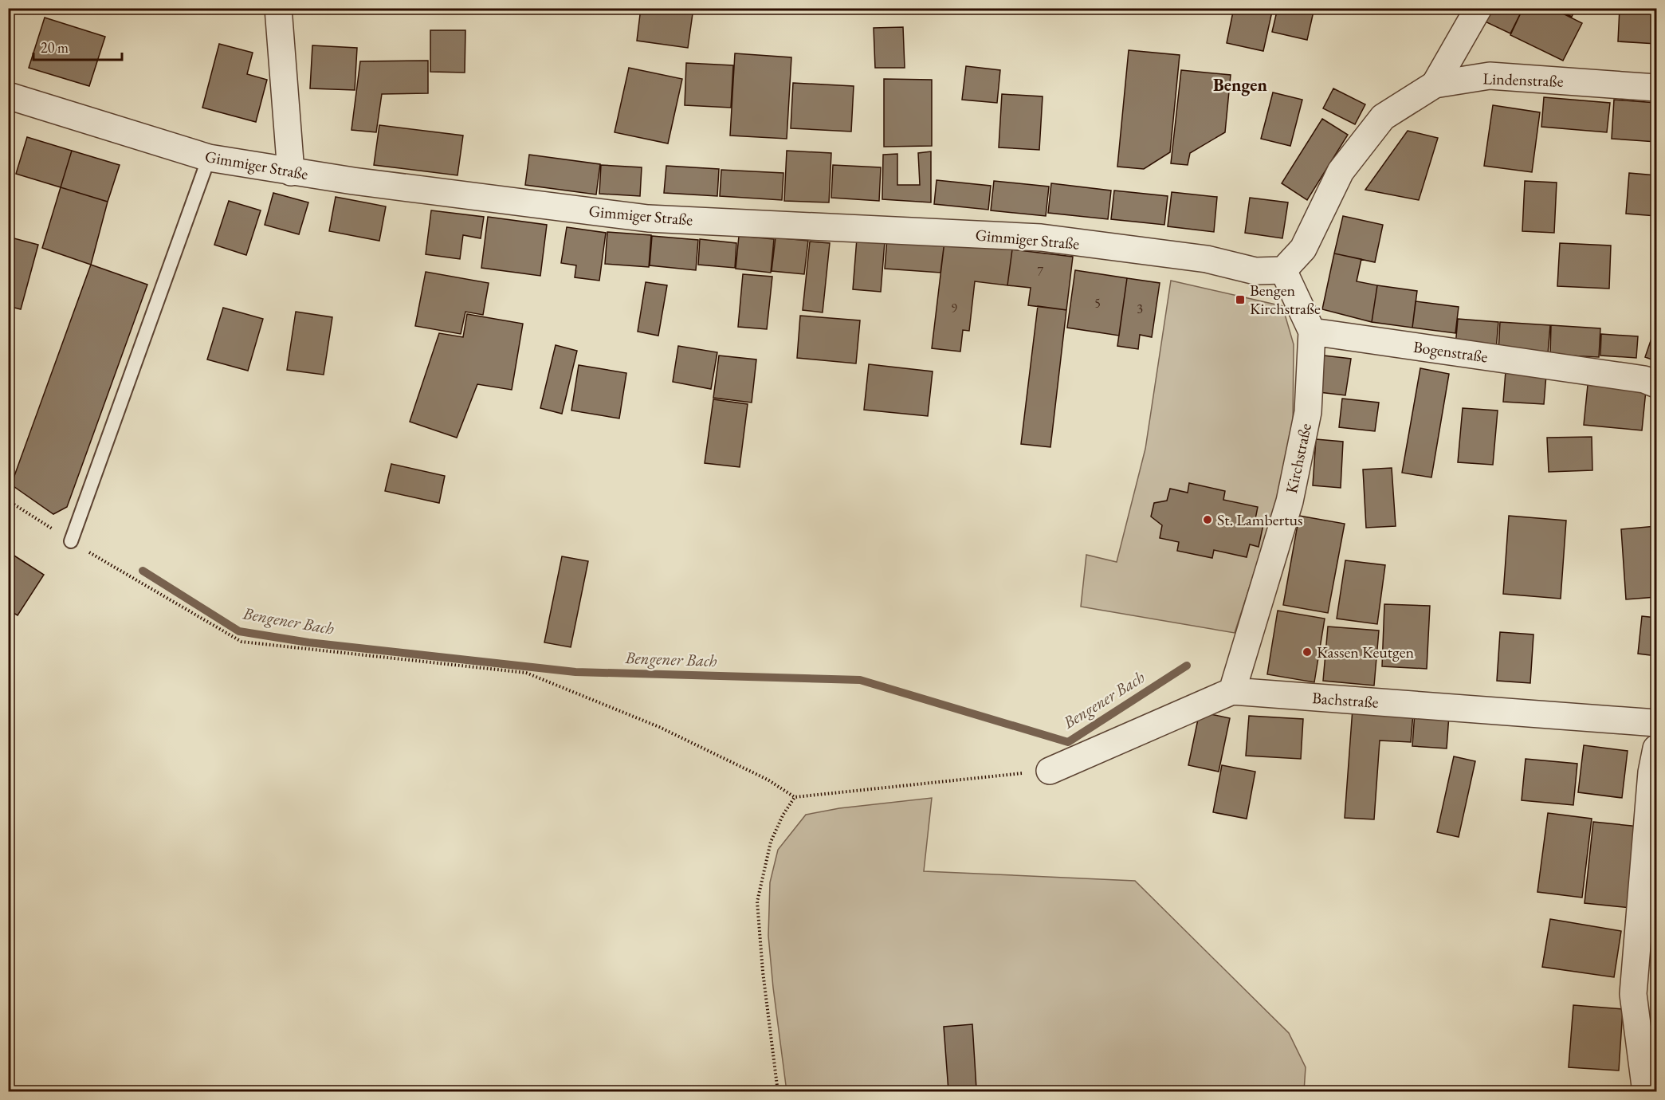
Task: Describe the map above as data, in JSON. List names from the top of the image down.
{
  "streets": {
    "street": [
      "Lindenstraße",
      "Gimmiger Straße",
      "Bogenstraße",
      "Kirchstraße",
      "Bachstraße"
    ]
  },
  "crossings": [
    ["Lindenstraße", "Gimmiger Straße"],
    ["Bogenstraße", "Kirchstraße"],
    ["Kirchstraße", "Bachstraße"]
  ],
  "districts": ["Bengen"],
  "water": ["Bengener Bach"],
  "places": {
    "transit": ["Bengen Kirchstraße"],
    "other": ["St. Lambertus", "Kassen Keutgen"]
  },
  "house_numbers": [
    "7",
    "5",
    "9",
    "3"
  ],
  "scale_bar": "20 m"
}
